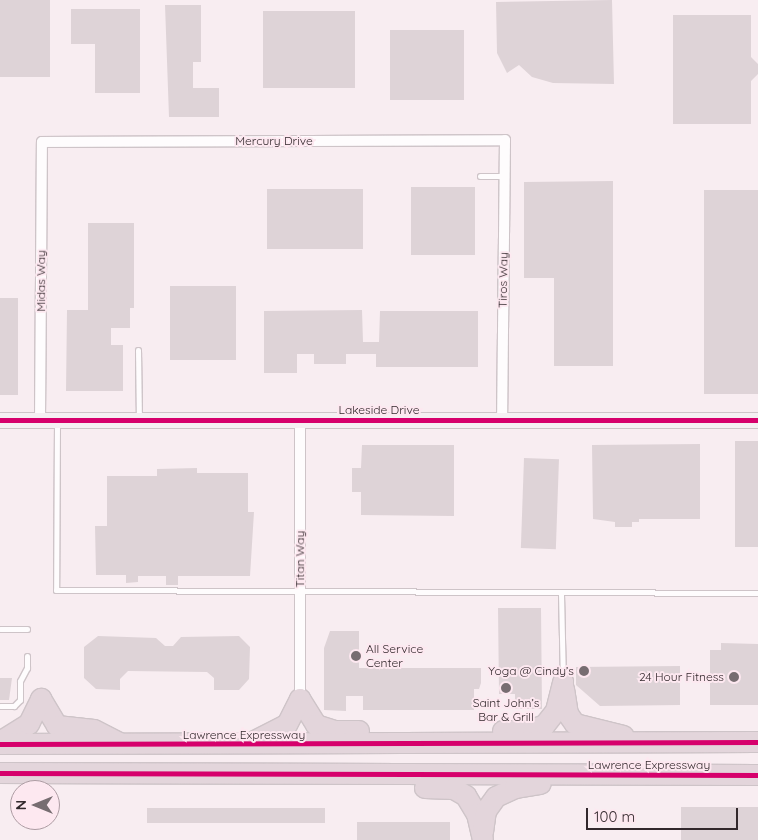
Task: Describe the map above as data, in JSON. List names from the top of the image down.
{
  "streets": {
    "highway": ["Lawrence Expressway"],
    "street": [
      "Mercury Drive",
      "Tiros Way",
      "Midas Way",
      "Lakeside Drive",
      "Titan Way"
    ]
  },
  "crossings": [
    ["Mercury Drive", "Tiros Way"],
    ["Mercury Drive", "Midas Way"],
    ["Tiros Way", "Lakeside Drive"],
    ["Midas Way", "Lakeside Drive"],
    ["Lakeside Drive", "Titan Way"]
  ],
  "places": [
    "All Service Center",
    "Yoga @ Cindy’s",
    "24 Hour Fitness",
    "Saint John’s Bar & Grill"
  ],
  "scale_bar": "100 m",
  "north": "left"
}
